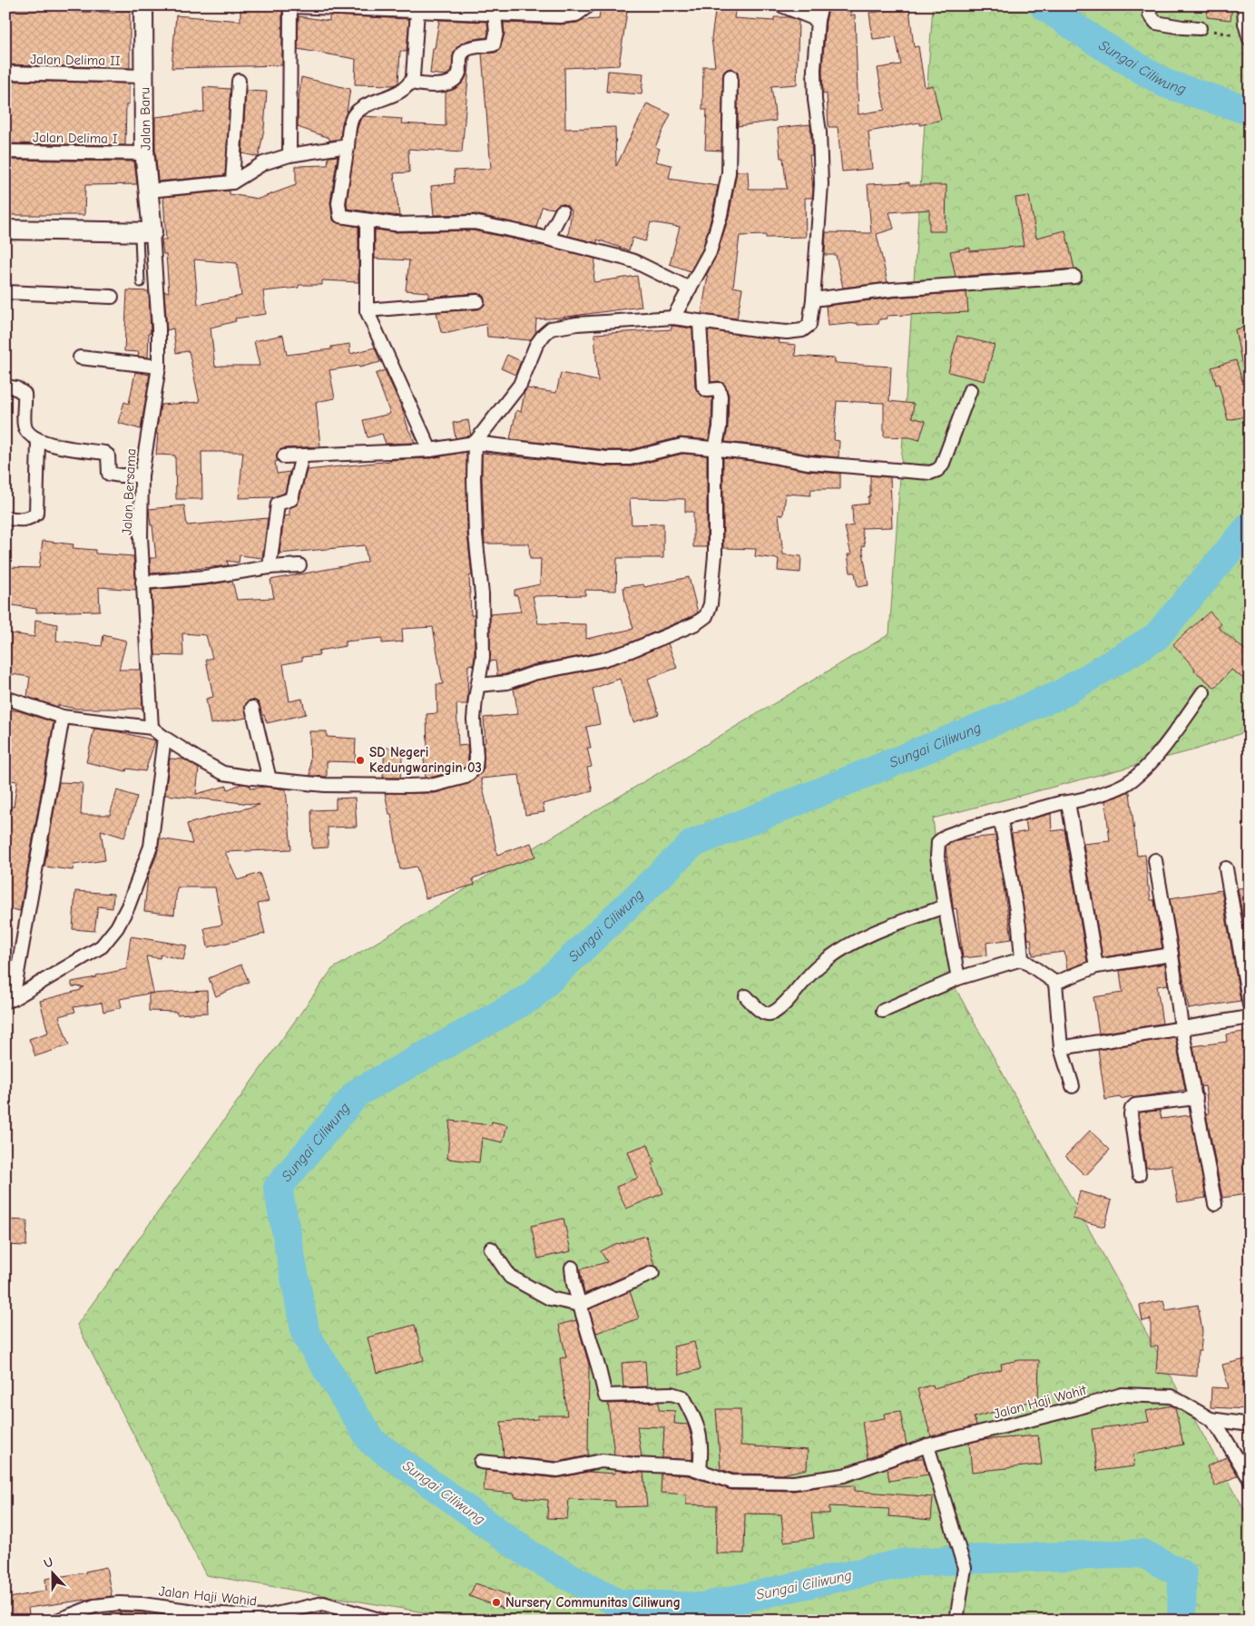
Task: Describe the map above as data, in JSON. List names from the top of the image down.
{
  "streets": {
    "street": [
      "Jalan Delima II",
      "Jalan Baru",
      "Jalan Delima I",
      "Jalan Bersama",
      "Jalan Haji Wahit",
      "Jalan Haji Wahid"
    ]
  },
  "crossings": [
    ["Jalan Delima II", "Jalan Baru"],
    ["Jalan Baru", "Jalan Delima I"],
    ["Jalan Baru", "Jalan Bersama"]
  ],
  "water": ["Sungai Ciliwung"],
  "places": ["SD Negeri Kedungwaringin 03", "Nursery Communitas Ciliwung"],
  "north": "top"
}
